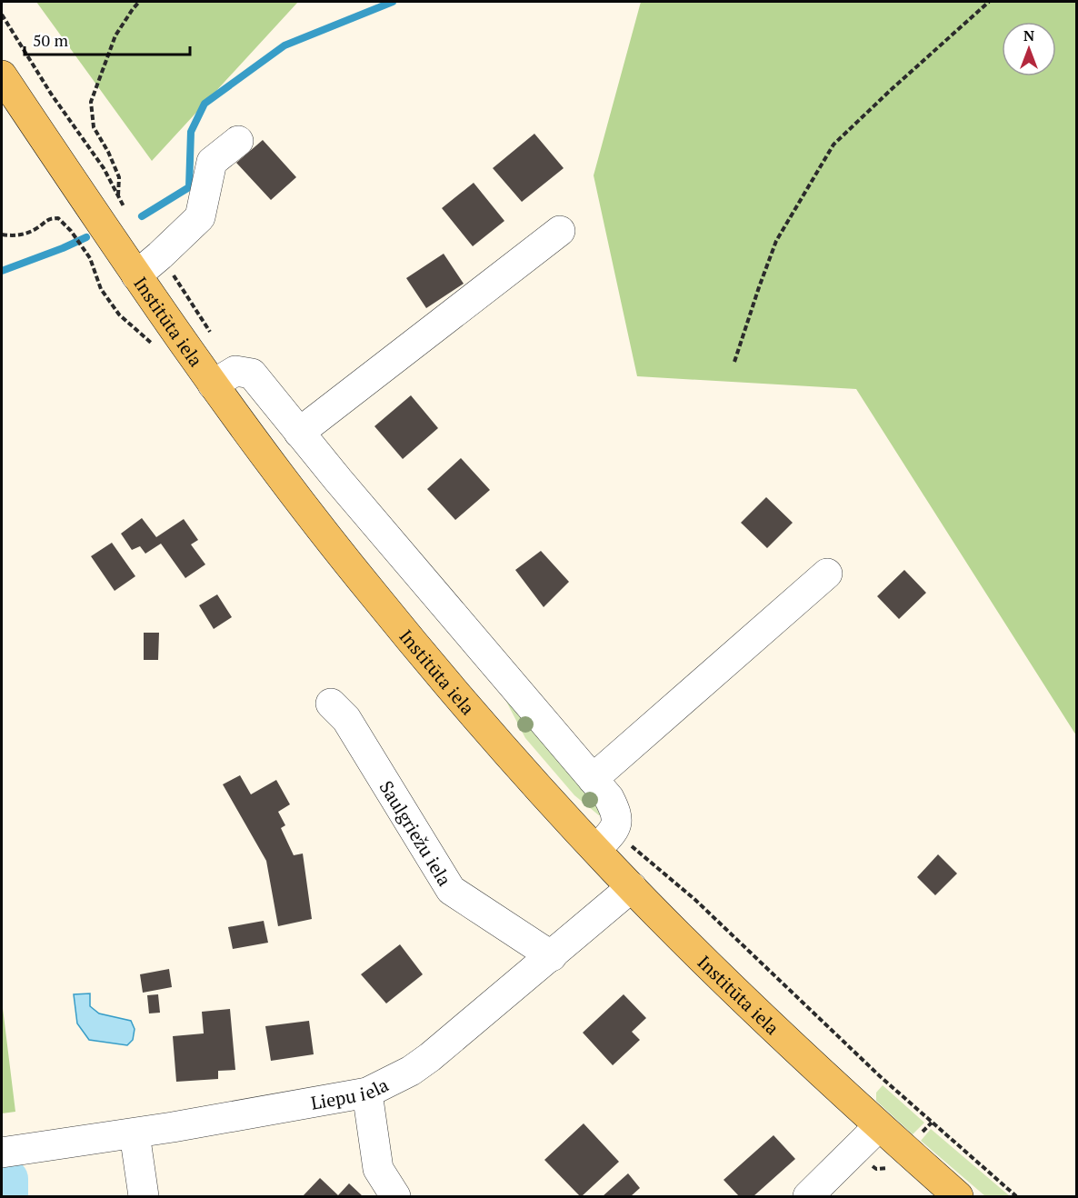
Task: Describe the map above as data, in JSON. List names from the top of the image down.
{
  "streets": {
    "main road": ["Institūta iela"],
    "street": ["Saulgriežu iela", "Liepu iela"]
  },
  "crossings": [
    ["Institūta iela", "Liepu iela"],
    ["Saulgriežu iela", "Liepu iela"]
  ],
  "scale_bar": "50 m",
  "north": "top"
}
